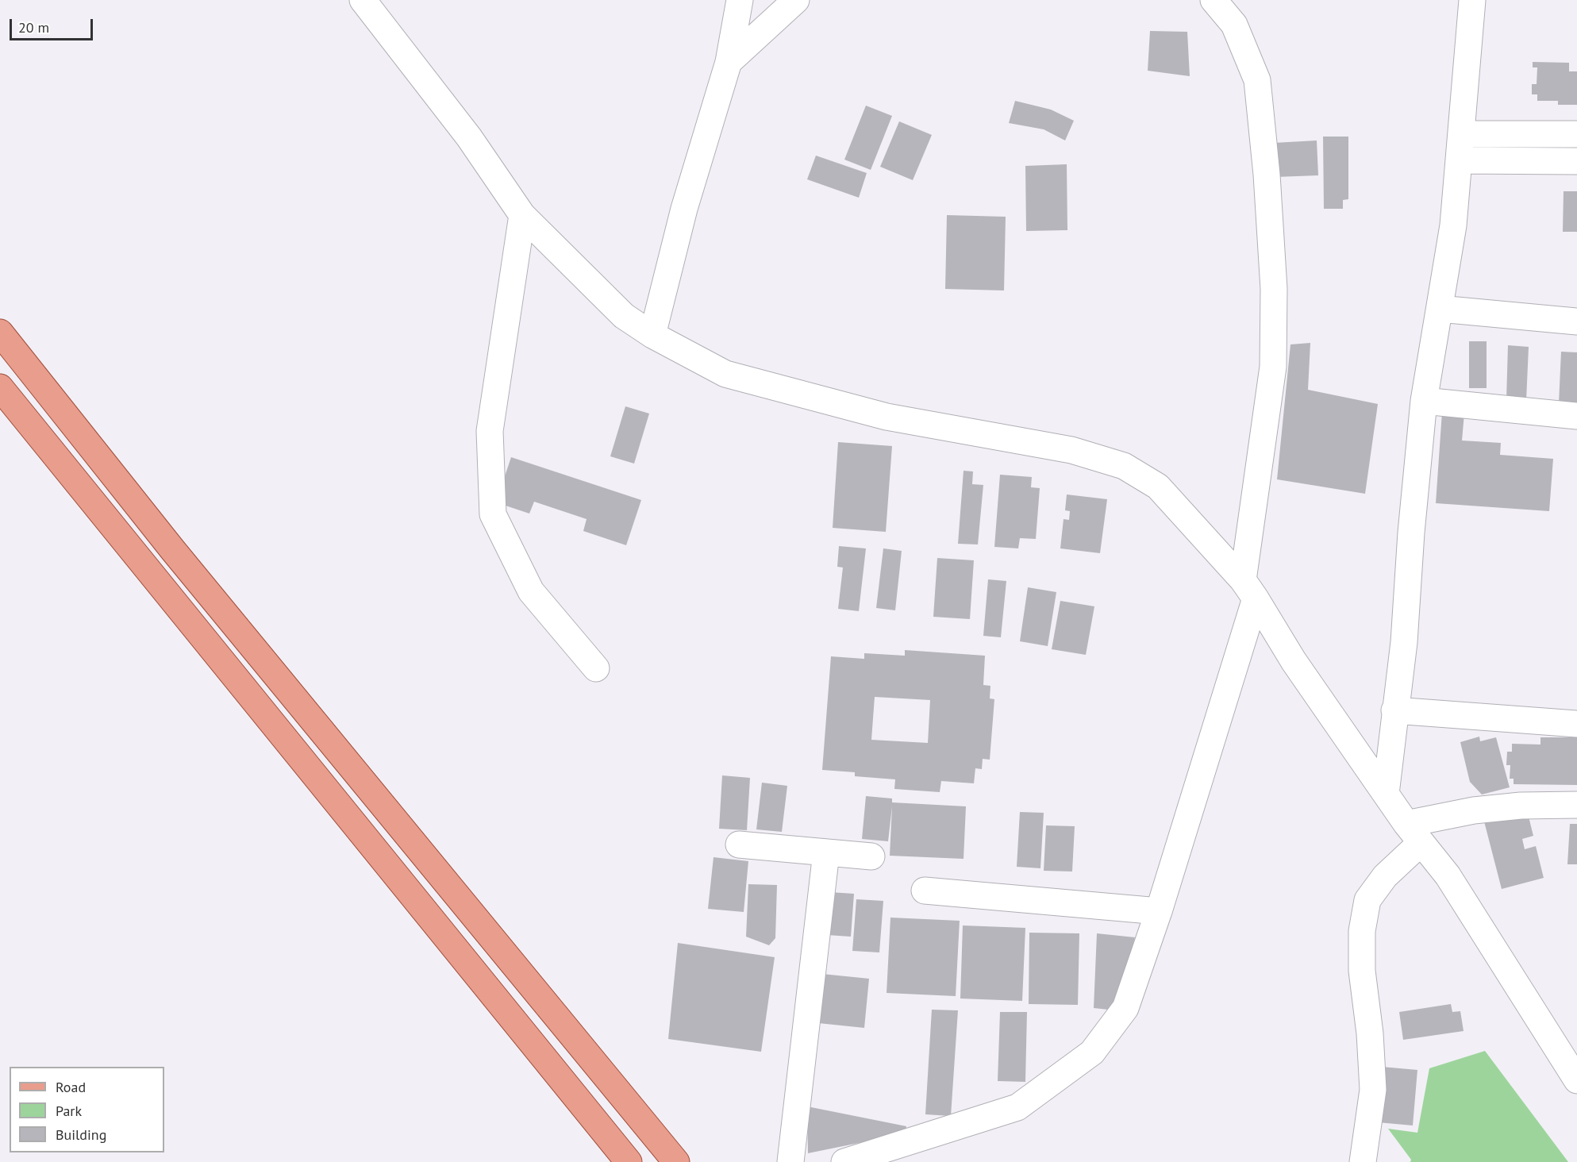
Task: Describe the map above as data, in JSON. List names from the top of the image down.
{
  "legend": ["Road", "Park", "Building"],
  "scale_bar": "20 m"
}
